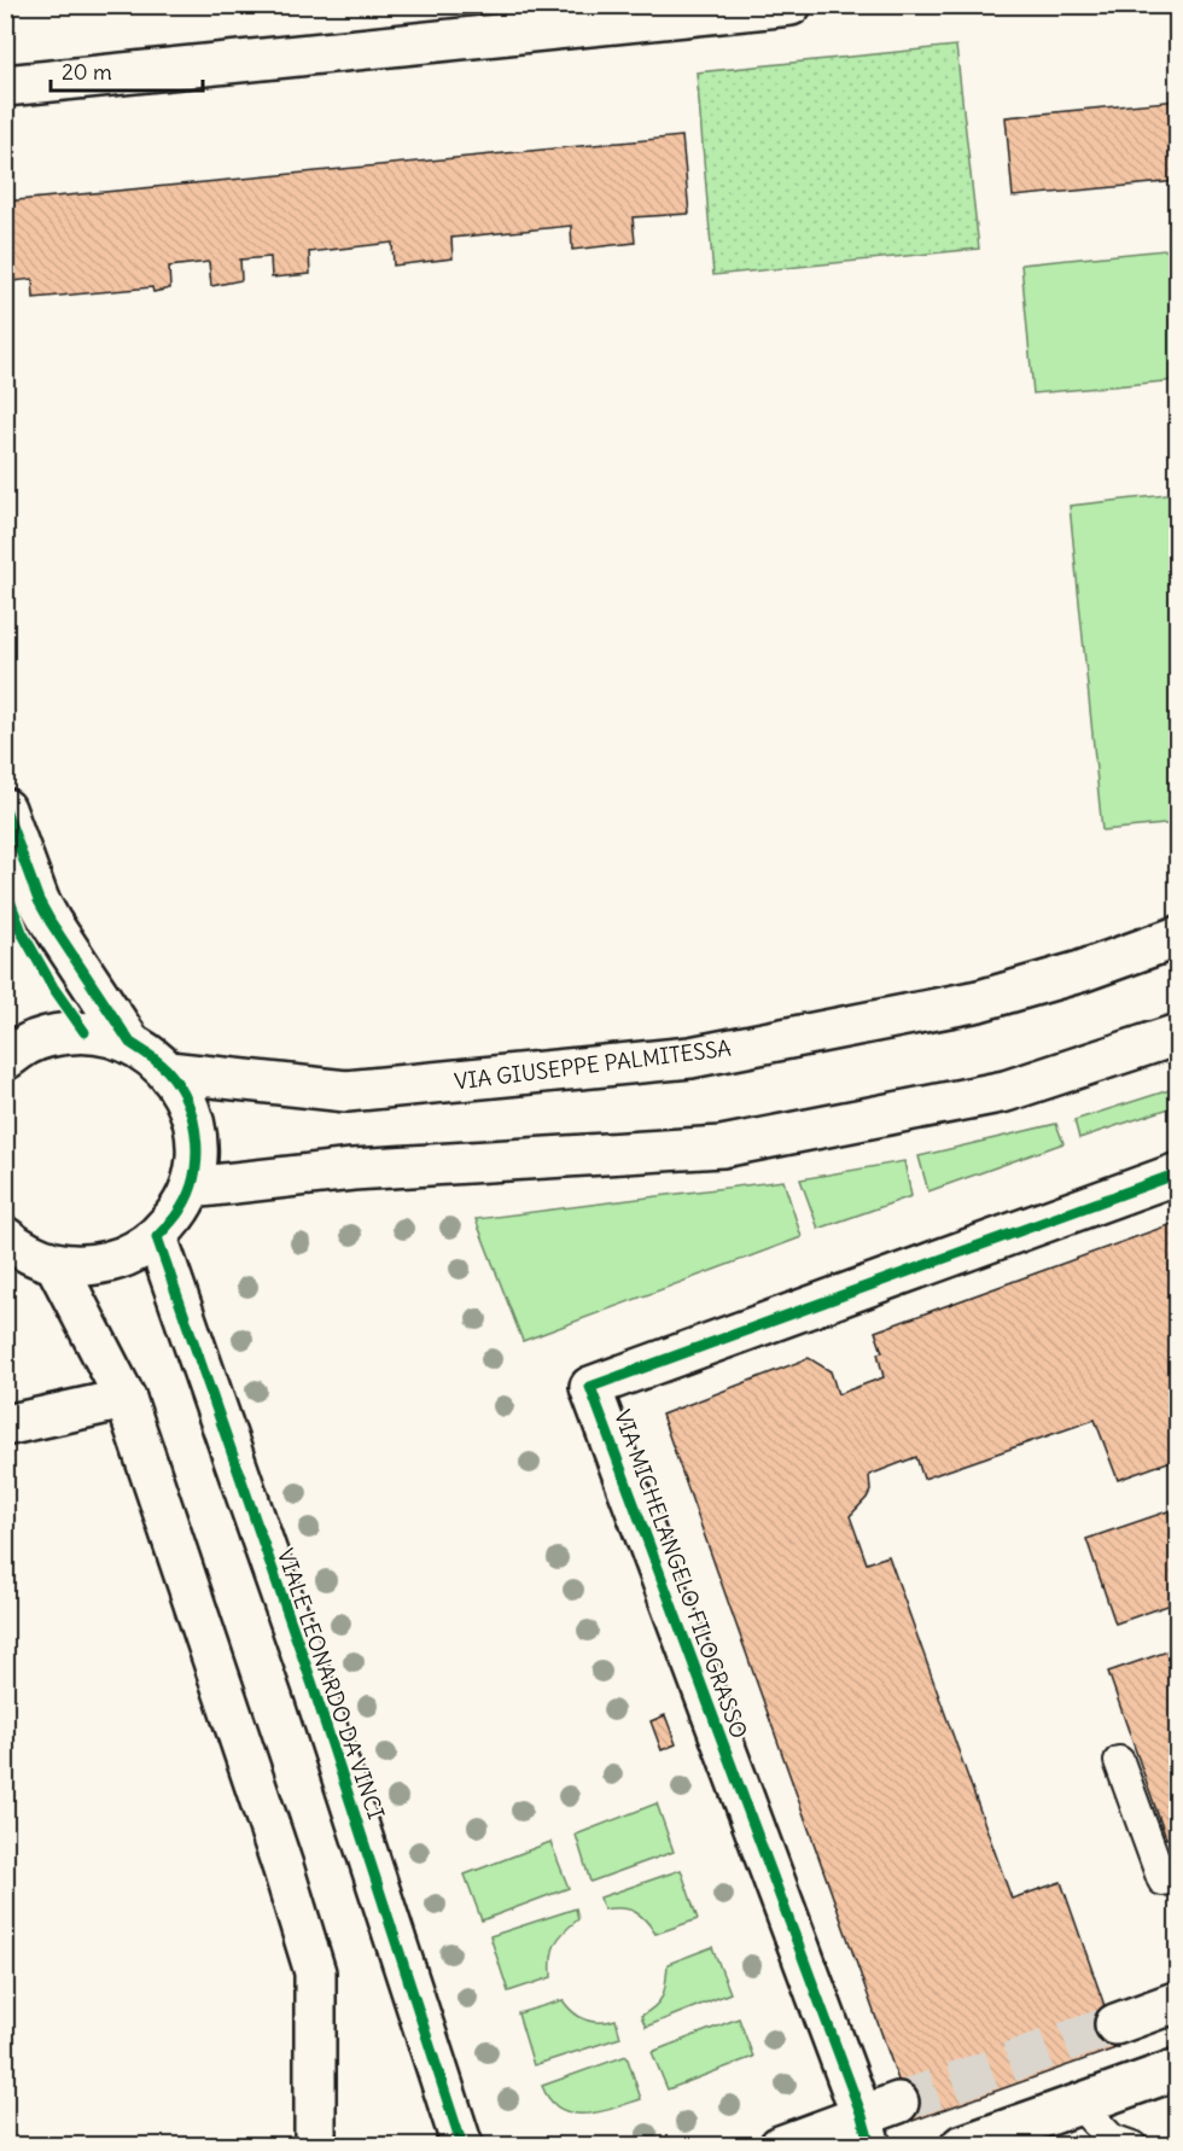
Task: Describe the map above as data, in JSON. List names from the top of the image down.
{
  "streets": {
    "street": ["VIA GIUSEPPE PALMITESSA", "VIA MICHELANGELO FILOGRASSO", "VIALE LEONARDO DA VINCI"]
  },
  "scale_bar": "20 m"
}
